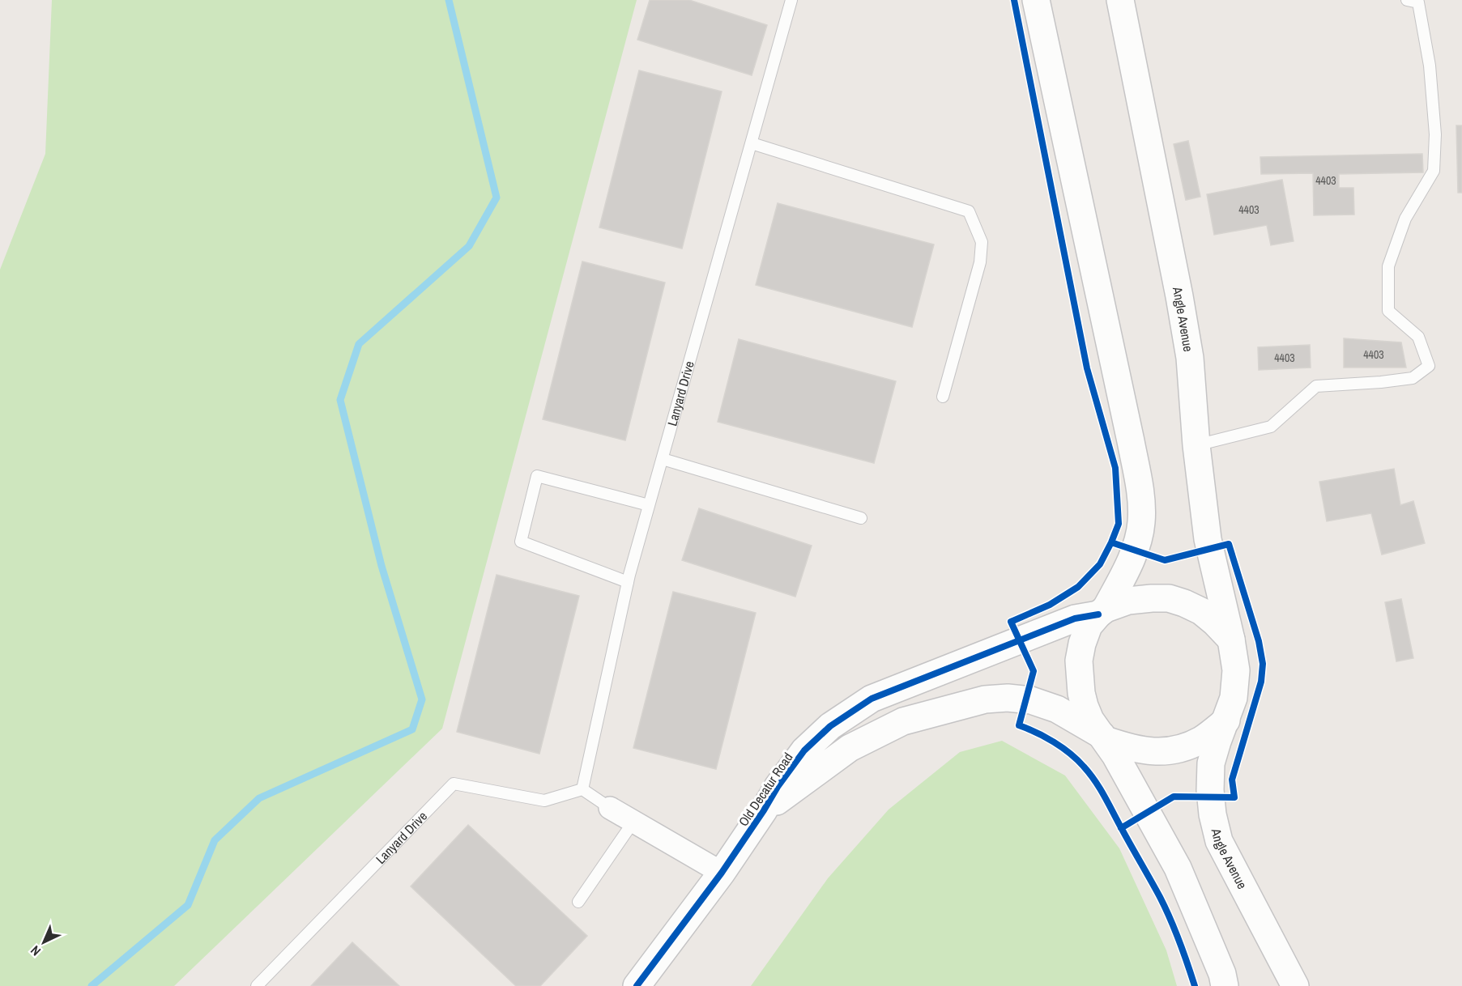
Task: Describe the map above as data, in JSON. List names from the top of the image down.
{
  "streets": {
    "main road": ["Angle Avenue", "Old Decatur Road"],
    "lane": ["Lanyard Drive"]
  },
  "crossings": [
    ["Angle Avenue", "Old Decatur Road"]
  ],
  "house_numbers": [
    "4403",
    "4403",
    "4403",
    "4403"
  ],
  "north": "bottom left"
}
